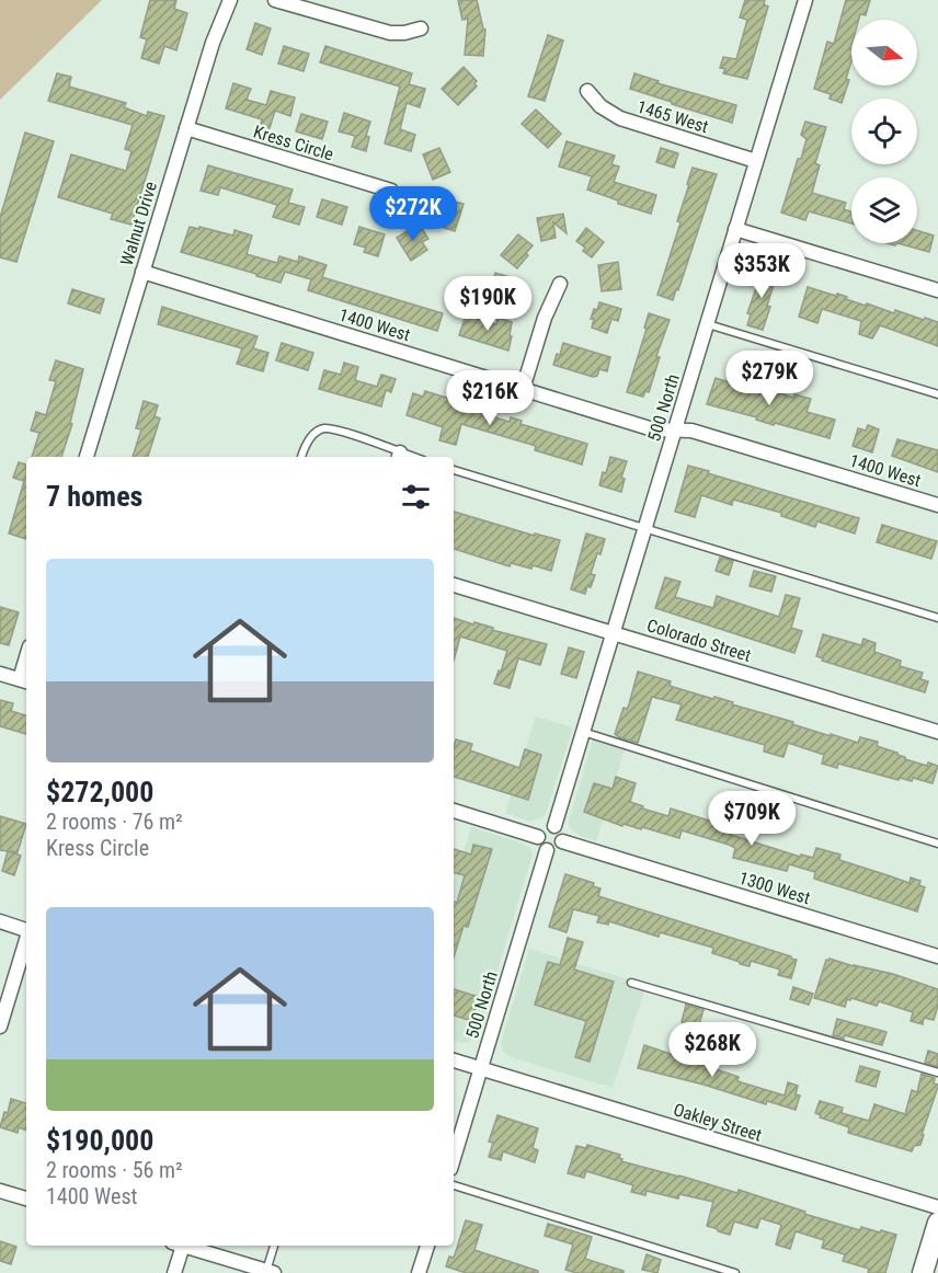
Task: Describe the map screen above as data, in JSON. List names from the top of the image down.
{
  "streets": {
    "street": [
      "1465 West",
      "Kress Circle",
      "Walnut Drive",
      "1400 West",
      "500 North",
      "Colorado Street",
      "1300 West",
      "Oakley Street"
    ]
  },
  "crossings": [
    ["1465 West", "500 North"],
    ["Kress Circle", "Walnut Drive"],
    ["Walnut Drive", "1400 West"],
    ["1400 West", "500 North"],
    ["500 North", "Colorado Street"],
    ["500 North", "1300 West"],
    ["500 North", "Oakley Street"]
  ],
  "north": "right",
  "page": {
    "price": [
      "$272K",
      "$353K",
      "$190K",
      "$279K",
      "$216K",
      "$709K",
      "$268K"
    ],
    "heading": "7 homes",
    "list": [
      {
        "name": "$272,000",
        "note": "2 rooms · 76 m² · Kress Circle"
      },
      {
        "name": "$190,000",
        "note": "2 rooms · 56 m² · 1400 West"
      }
    ]
  }
}
